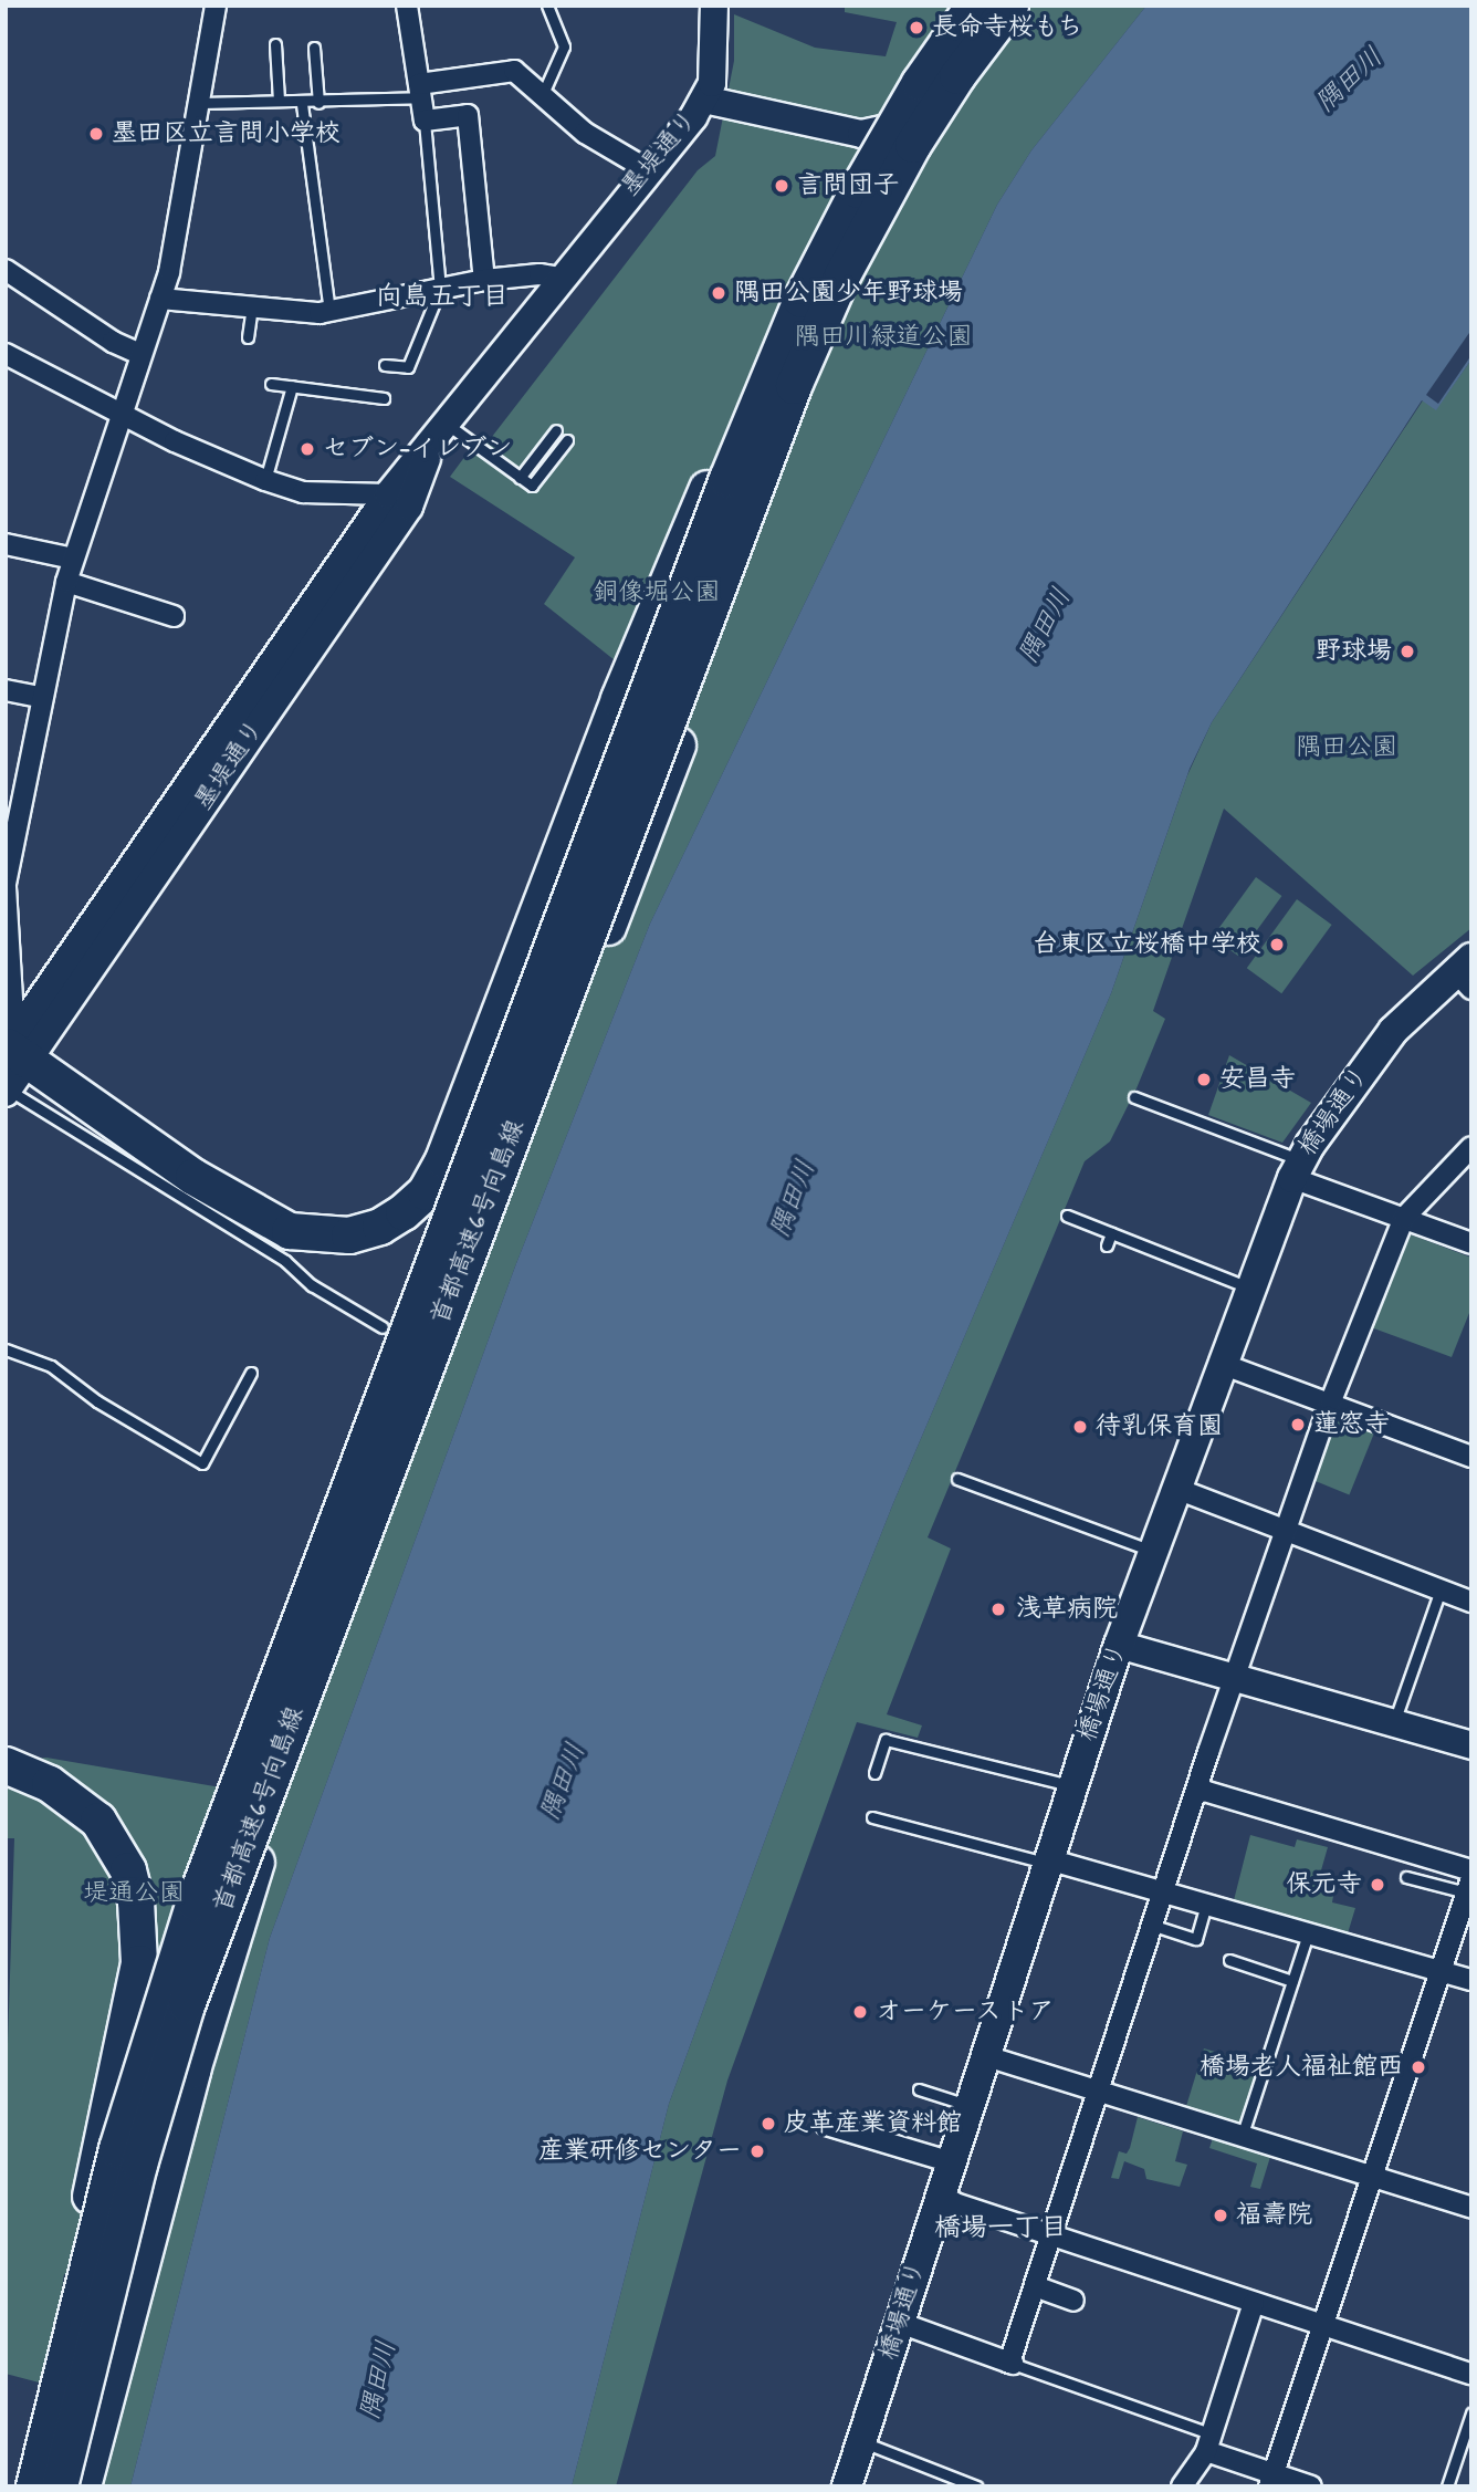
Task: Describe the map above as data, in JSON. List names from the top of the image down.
{
  "streets": {
    "highway": ["首都高速6号向島線"],
    "main road": ["墨堤通り", "橋場通り"]
  },
  "districts": ["向島五丁目", "橋場一丁目"],
  "water": ["隅田川"],
  "parks": [
    "隅田川緑道公園",
    "銅像堀公園",
    "隅田公園",
    "堤通公園"
  ],
  "places": [
    "長命寺桜もち",
    "墨田区立言問小学校",
    "言問団子",
    "隅田公園少年野球場",
    "セブン-イレブン",
    "野球場",
    "台東区立桜橋中学校",
    "安昌寺",
    "蓮窓寺",
    "待乳保育園",
    "浅草病院",
    "保元寺",
    "オーケーストア",
    "橋場老人福祉館西",
    "皮革産業資料館",
    "産業研修センター",
    "福壽院"
  ]
}
